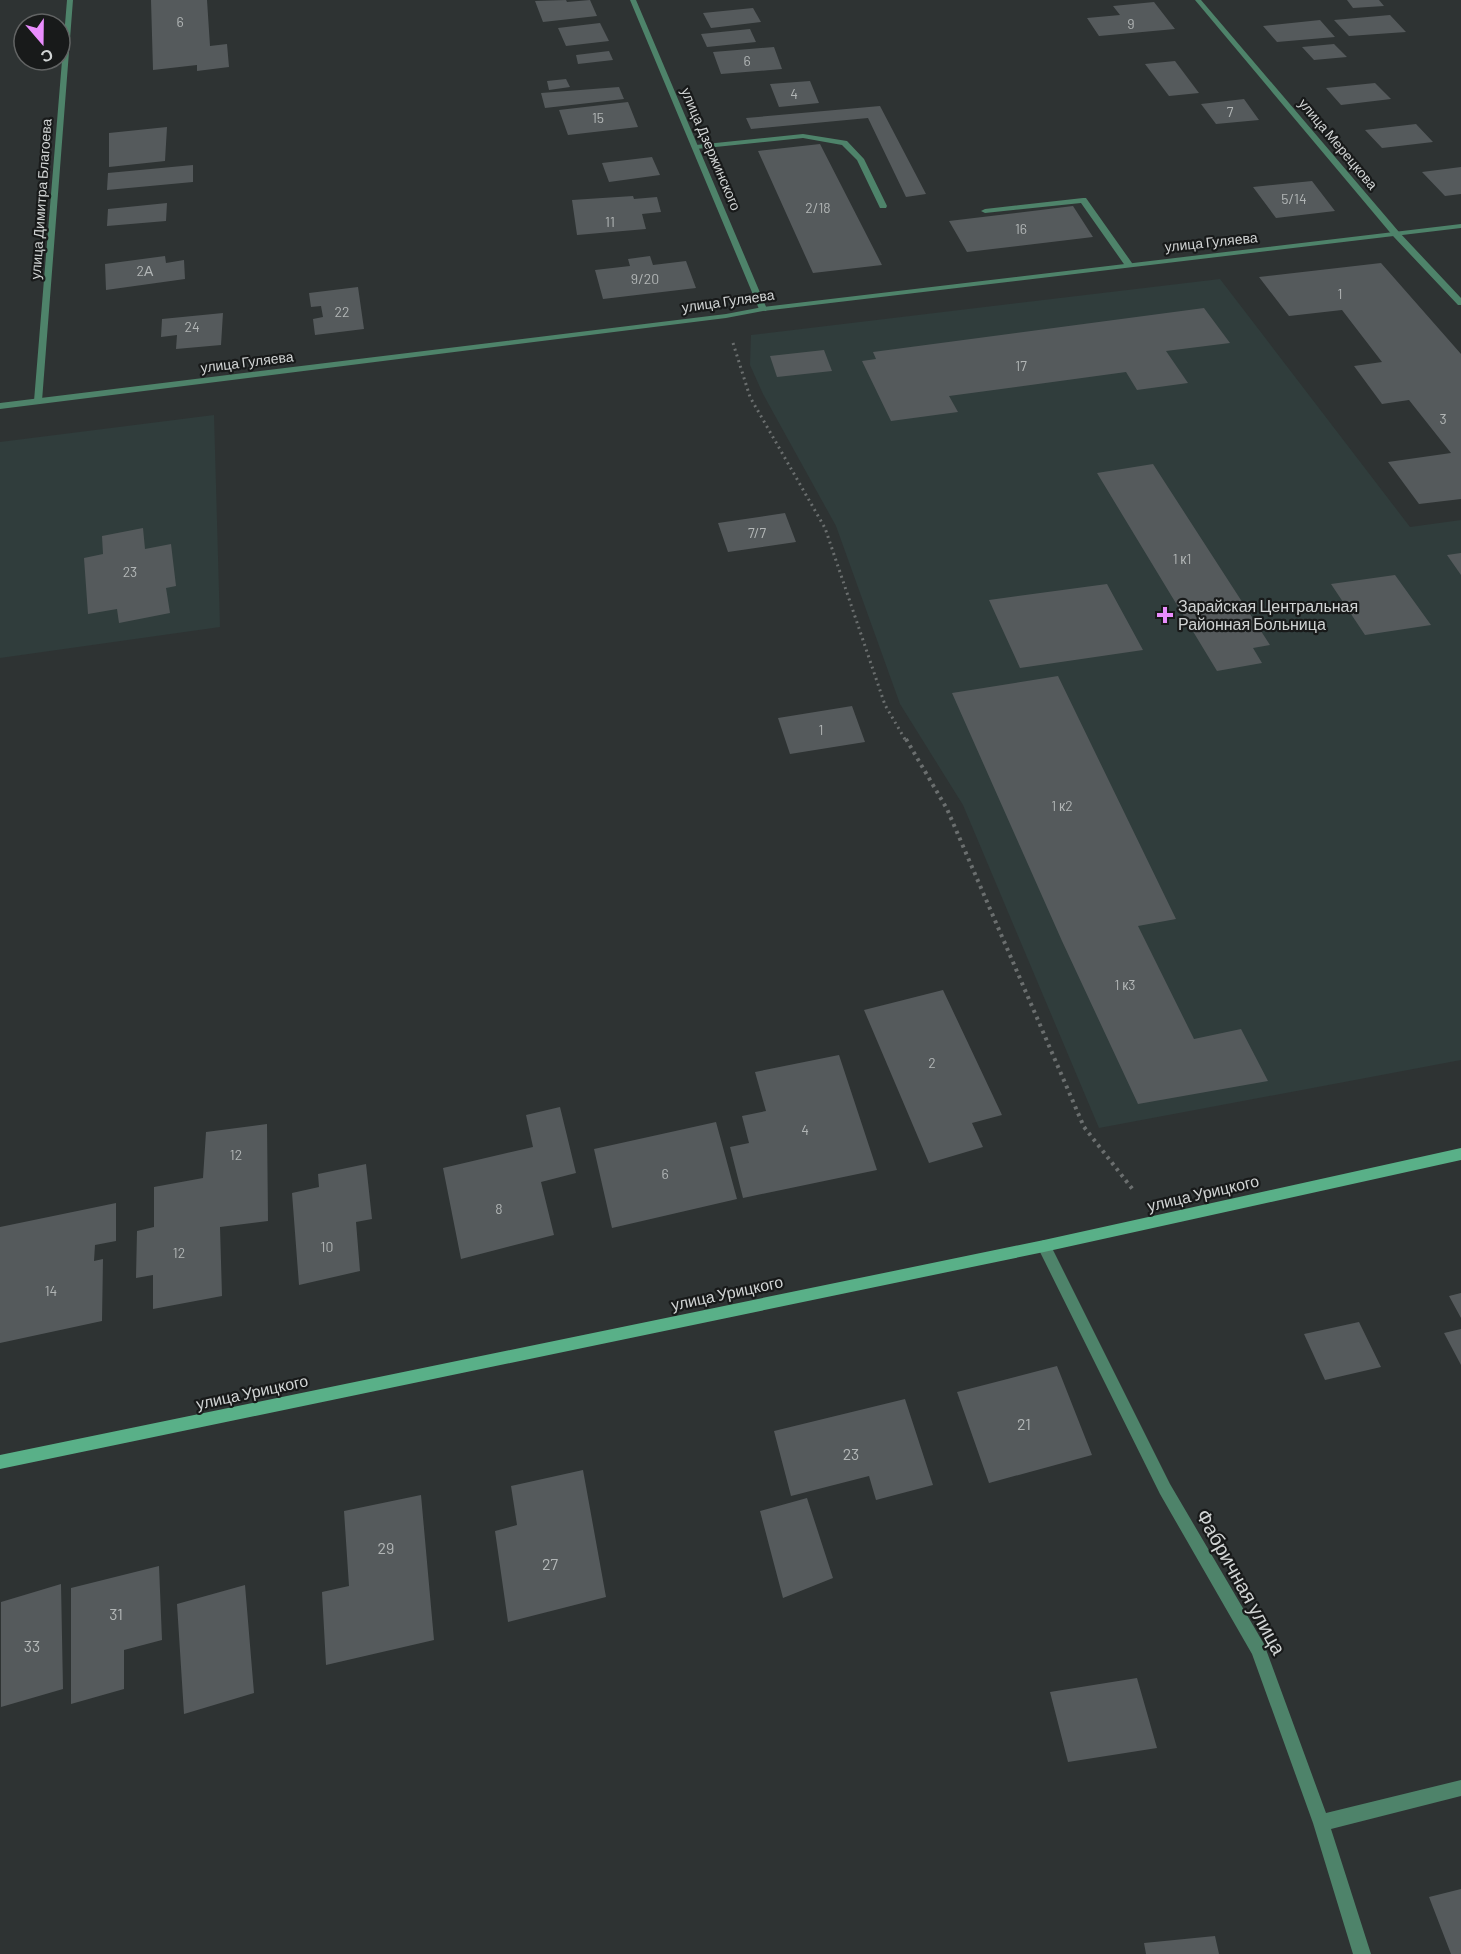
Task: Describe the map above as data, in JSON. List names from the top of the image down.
{
  "streets": {
    "main road": ["улица Урицкого"],
    "street": [
      "улица Мерецкова",
      "улица Дзержинского",
      "улица Димитра Благоева",
      "улица Гуляева",
      "Фабричная улица"
    ]
  },
  "crossings": [
    ["улица Мерецкова", "улица Гуляева"],
    ["улица Дзержинского", "улица Гуляева"],
    ["улица Димитра Благоева", "улица Гуляева"],
    ["улица Урицкого", "Фабричная улица"]
  ],
  "places": {
    "health": ["Зарайская Центральная Районная Больница"]
  },
  "house_numbers": [
    "6",
    "9",
    "6",
    "4",
    "7",
    "15",
    "5/14",
    "2/18",
    "11",
    "16",
    "2А",
    "9/20",
    "1",
    "22",
    "24",
    "17",
    "3",
    "7/7",
    "1 к1",
    "23",
    "1",
    "1 к2",
    "1 к3",
    "2",
    "4",
    "12",
    "6",
    "8",
    "10",
    "12",
    "14",
    "21",
    "23",
    "29",
    "27",
    "31",
    "33"
  ],
  "north": "bottom"
}
